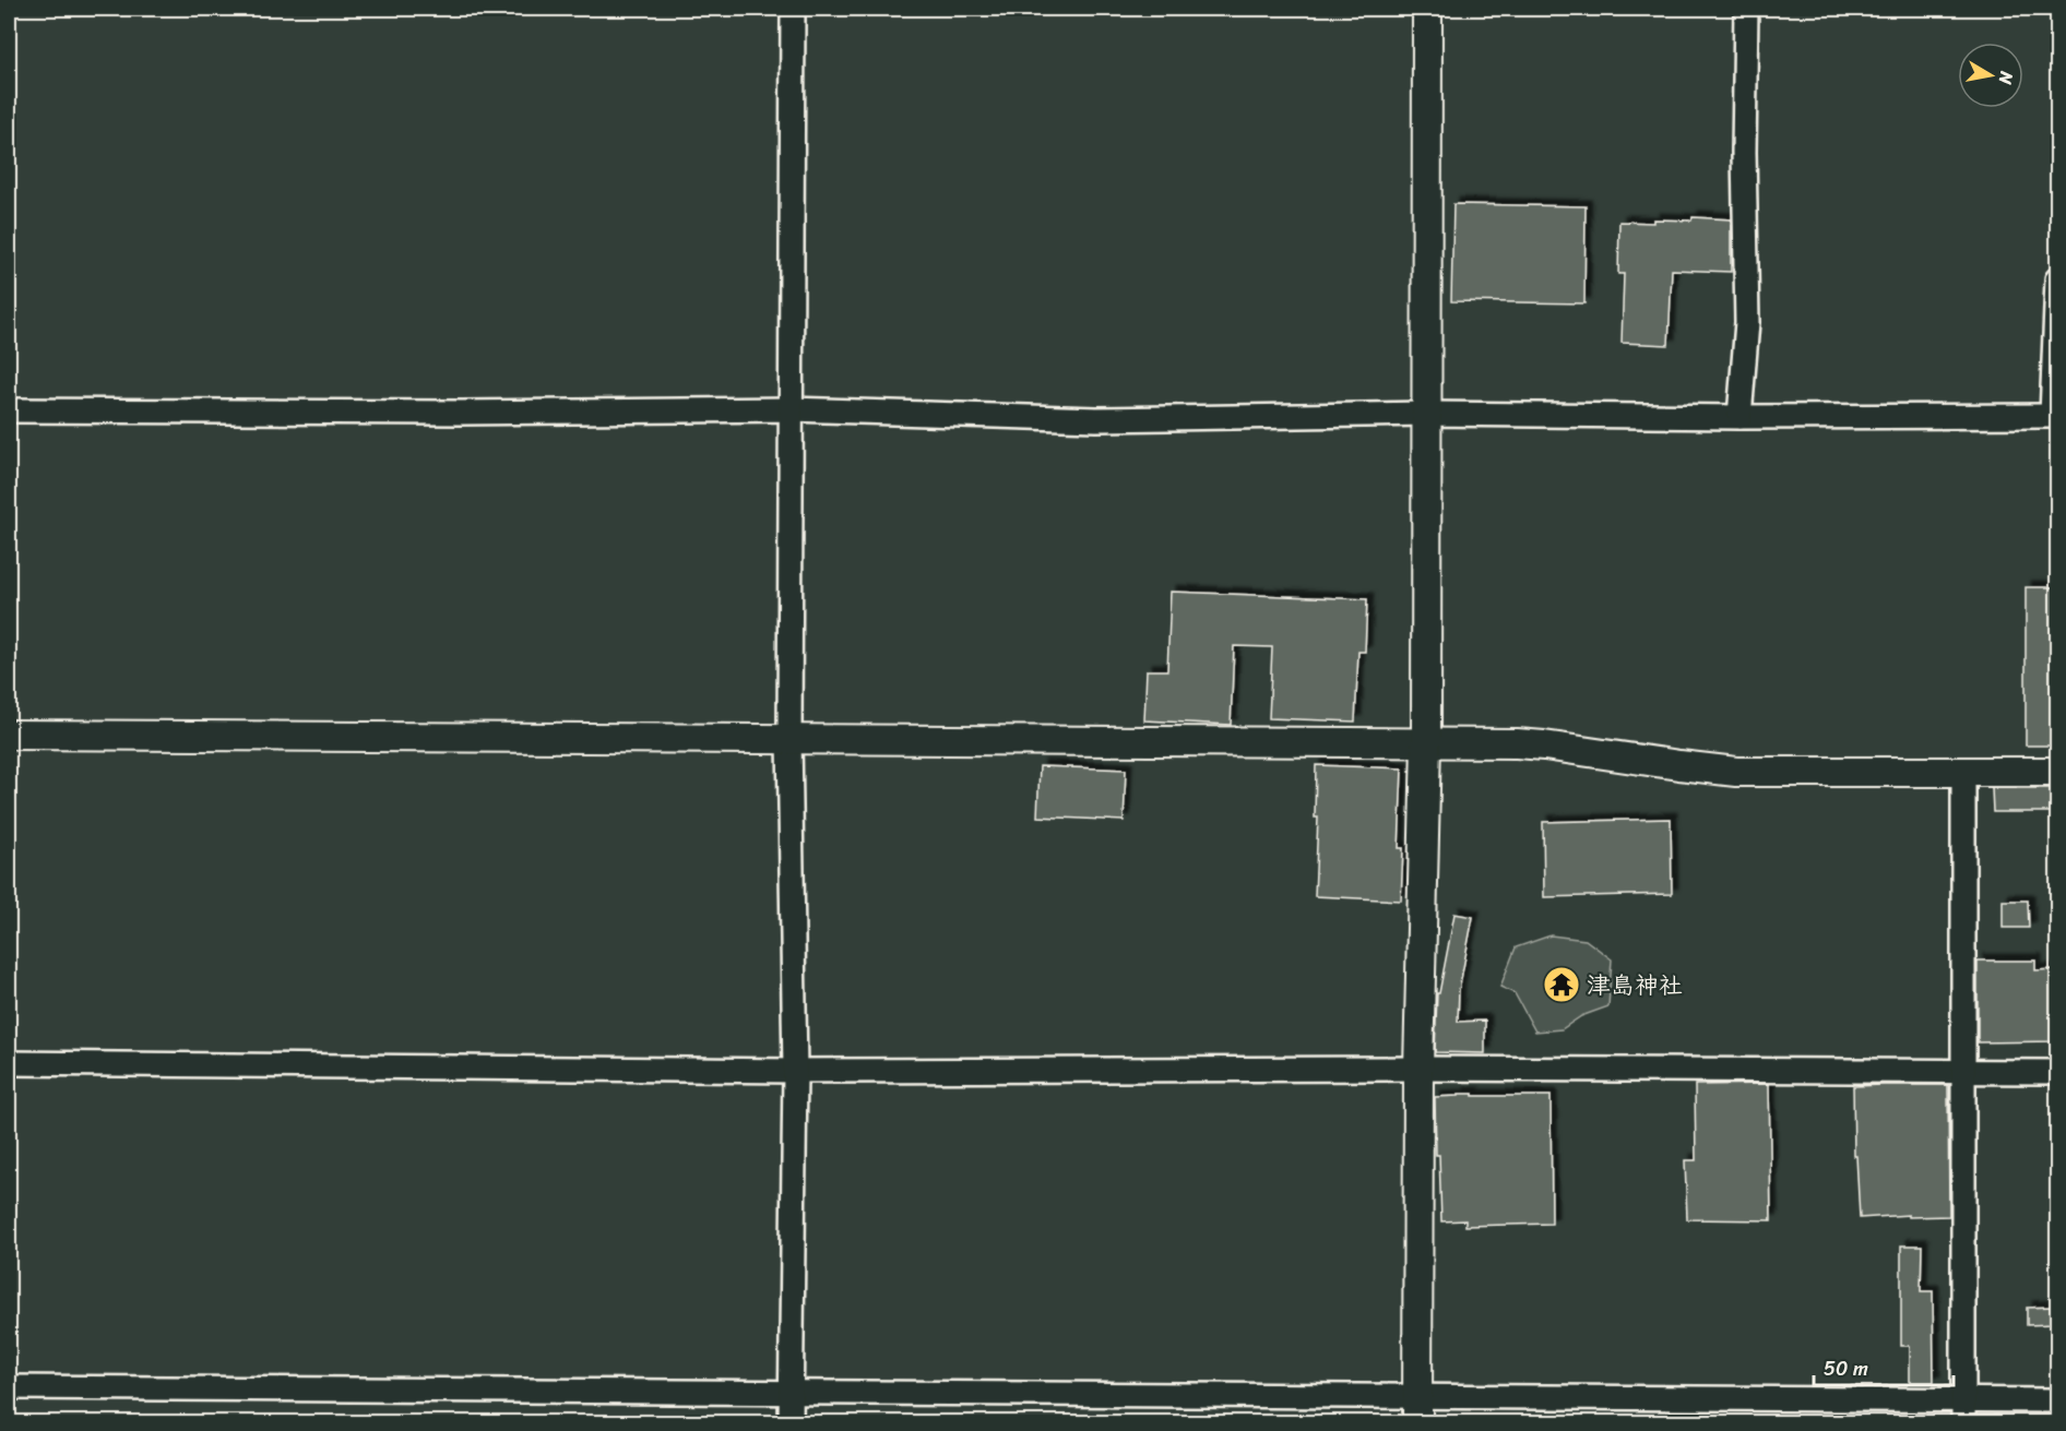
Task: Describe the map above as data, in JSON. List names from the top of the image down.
{
  "places": {
    "temple": ["津島神社"]
  },
  "scale_bar": "50 m",
  "north": "right"
}
